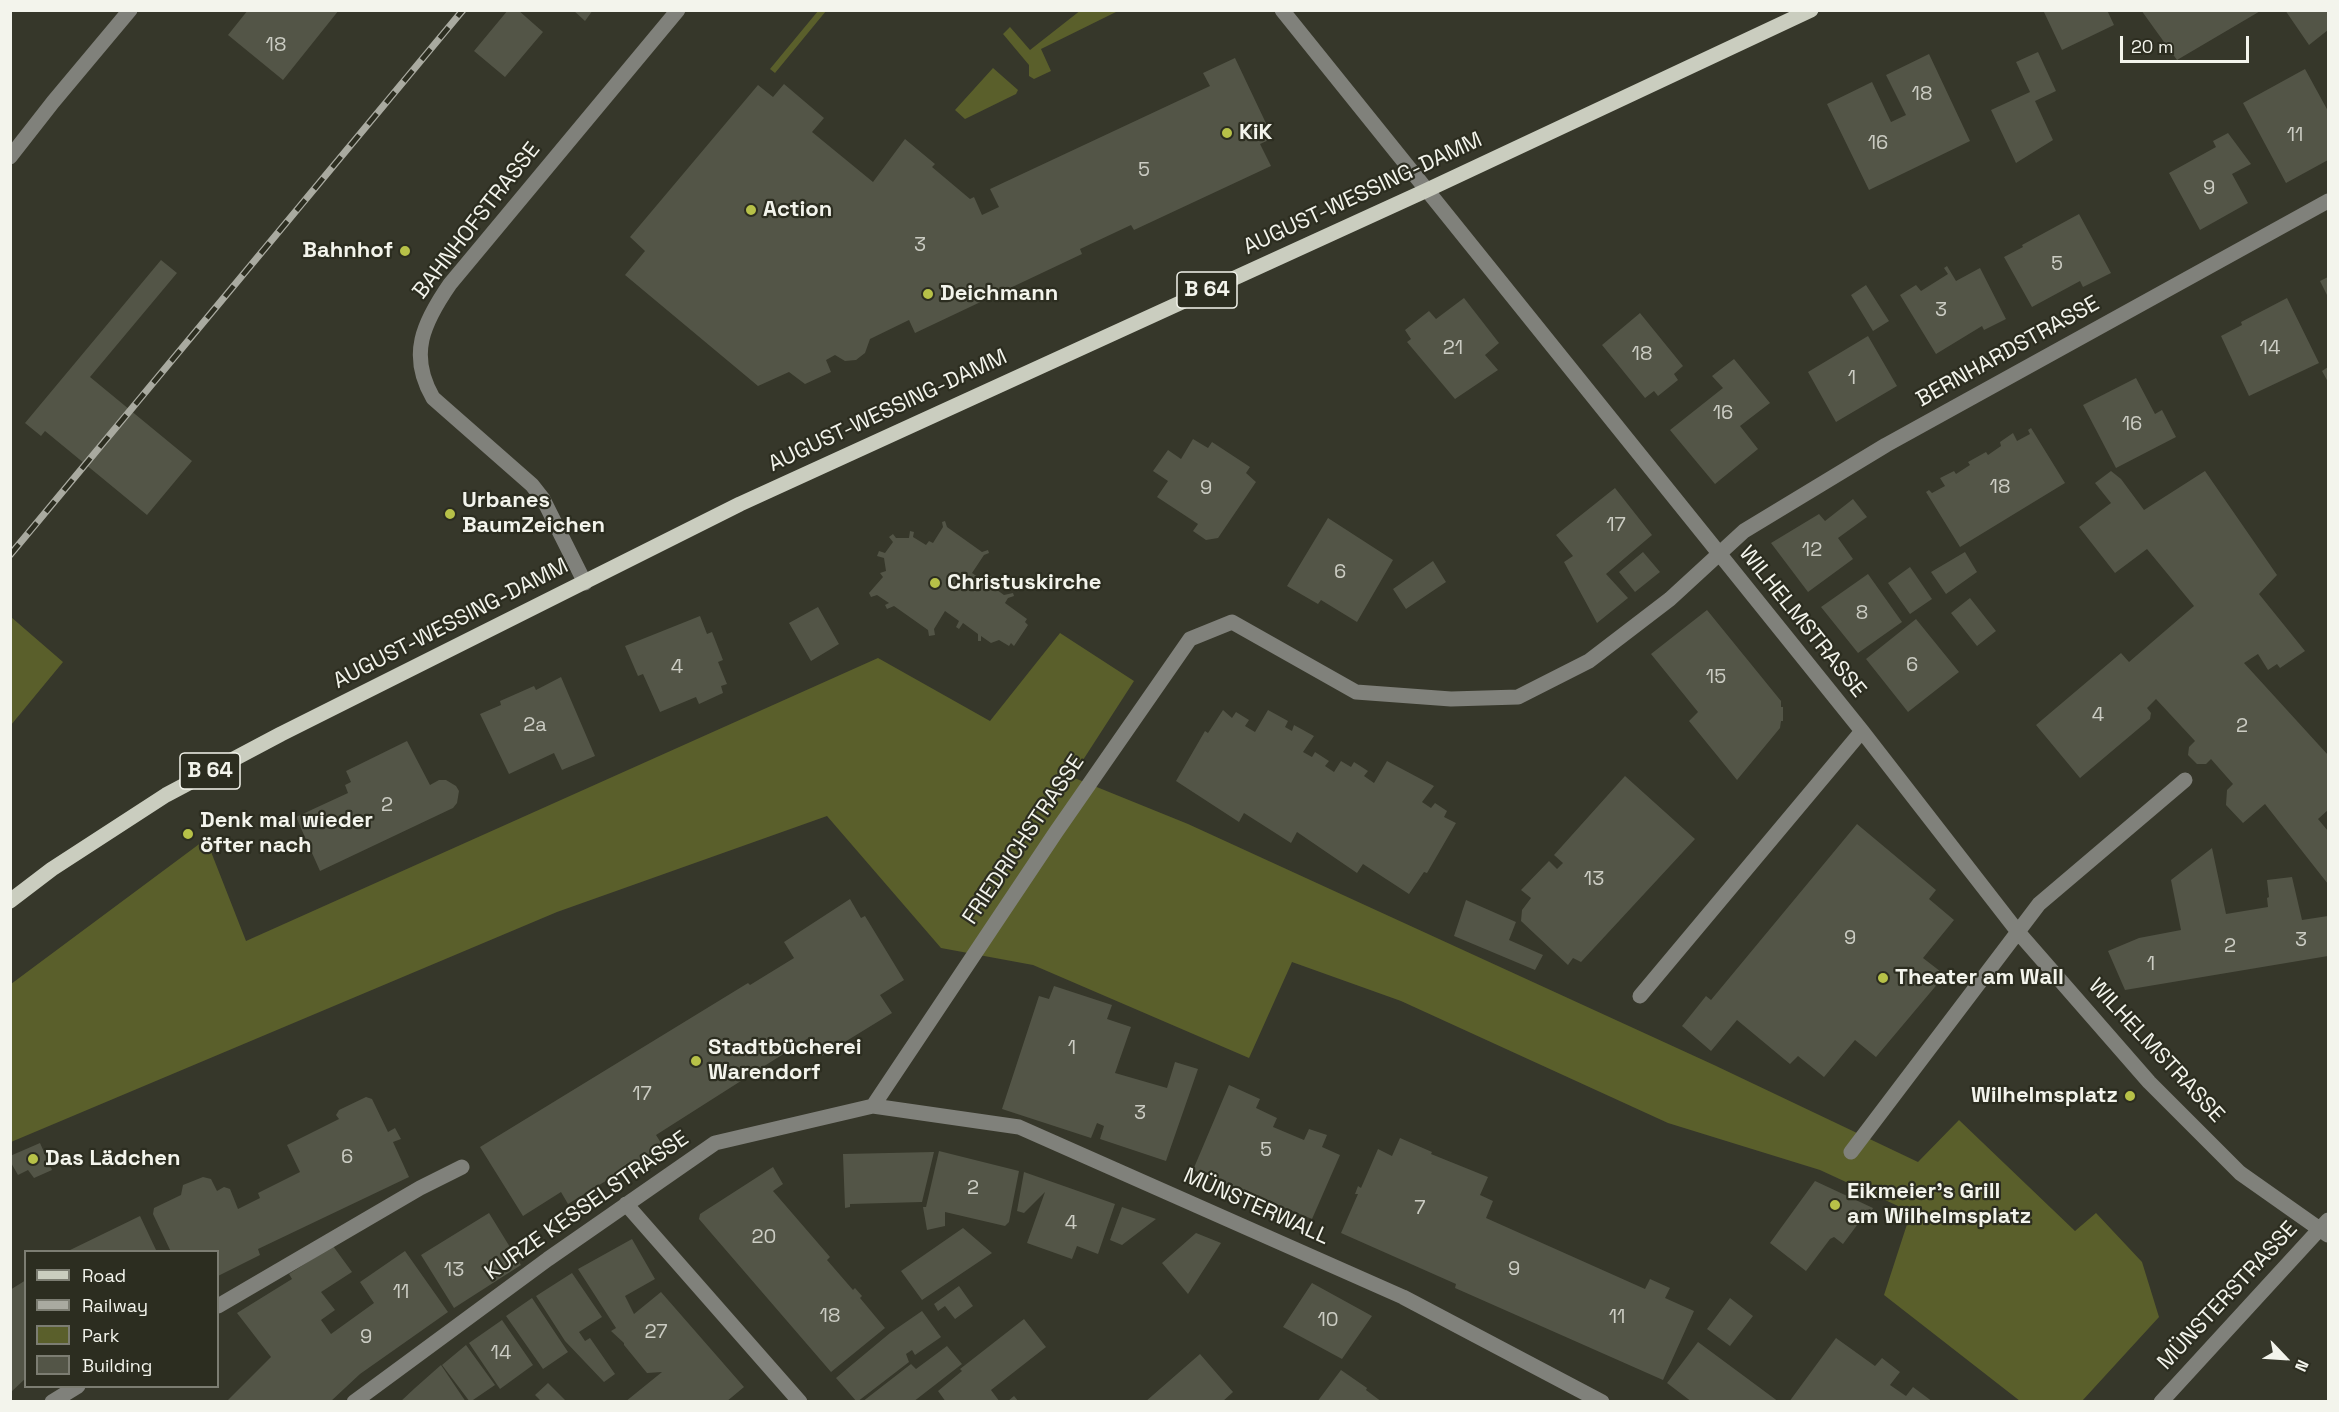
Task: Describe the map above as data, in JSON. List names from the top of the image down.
{
  "streets": {
    "main road": ["AUGUST-WESSING-DAMM", "B 64"],
    "street": [
      "BAHNHOFSTRASSE",
      "BERNHARDSTRASSE",
      "WILHELMSTRASSE",
      "FRIEDRICHSTRASSE",
      "KURZE KESSELSTRASSE",
      "MÜNSTERWALL",
      "MÜNSTERSTRASSE"
    ]
  },
  "crossings": [
    ["AUGUST-WESSING-DAMM", "BAHNHOFSTRASSE"],
    ["AUGUST-WESSING-DAMM", "WILHELMSTRASSE"],
    ["BERNHARDSTRASSE", "WILHELMSTRASSE"],
    ["BERNHARDSTRASSE", "FRIEDRICHSTRASSE"],
    ["WILHELMSTRASSE", "MÜNSTERSTRASSE"],
    ["FRIEDRICHSTRASSE", "KURZE KESSELSTRASSE"],
    ["FRIEDRICHSTRASSE", "MÜNSTERWALL"],
    ["KURZE KESSELSTRASSE", "MÜNSTERWALL"]
  ],
  "places": [
    "KiK",
    "Action",
    "Bahnhof",
    "Deichmann",
    "Urbanes BaumZeichen",
    "Christuskirche",
    "Denk mal wieder öfter nach",
    "Theater am Wall",
    "Stadtbücherei Warendorf",
    "Wilhelmsplatz",
    "Das Lädchen",
    "Eikmeier's Grill am Wilhelmsplatz"
  ],
  "house_numbers": [
    "18",
    "18",
    "11",
    "16",
    "5",
    "9",
    "3",
    "5",
    "3",
    "21",
    "14",
    "18",
    "1",
    "16",
    "16",
    "18",
    "9",
    "17",
    "12",
    "6",
    "8",
    "6",
    "4",
    "15",
    "4",
    "2a",
    "2",
    "2",
    "13",
    "9",
    "3",
    "2",
    "1",
    "1",
    "17",
    "3",
    "5",
    "6",
    "2",
    "7",
    "4",
    "20",
    "9",
    "13",
    "11",
    "18",
    "11",
    "10",
    "27",
    "9",
    "14"
  ],
  "legend": [
    "Road",
    "Railway",
    "Park",
    "Building"
  ],
  "scale_bar": "20 m",
  "north": "bottom right"
}
